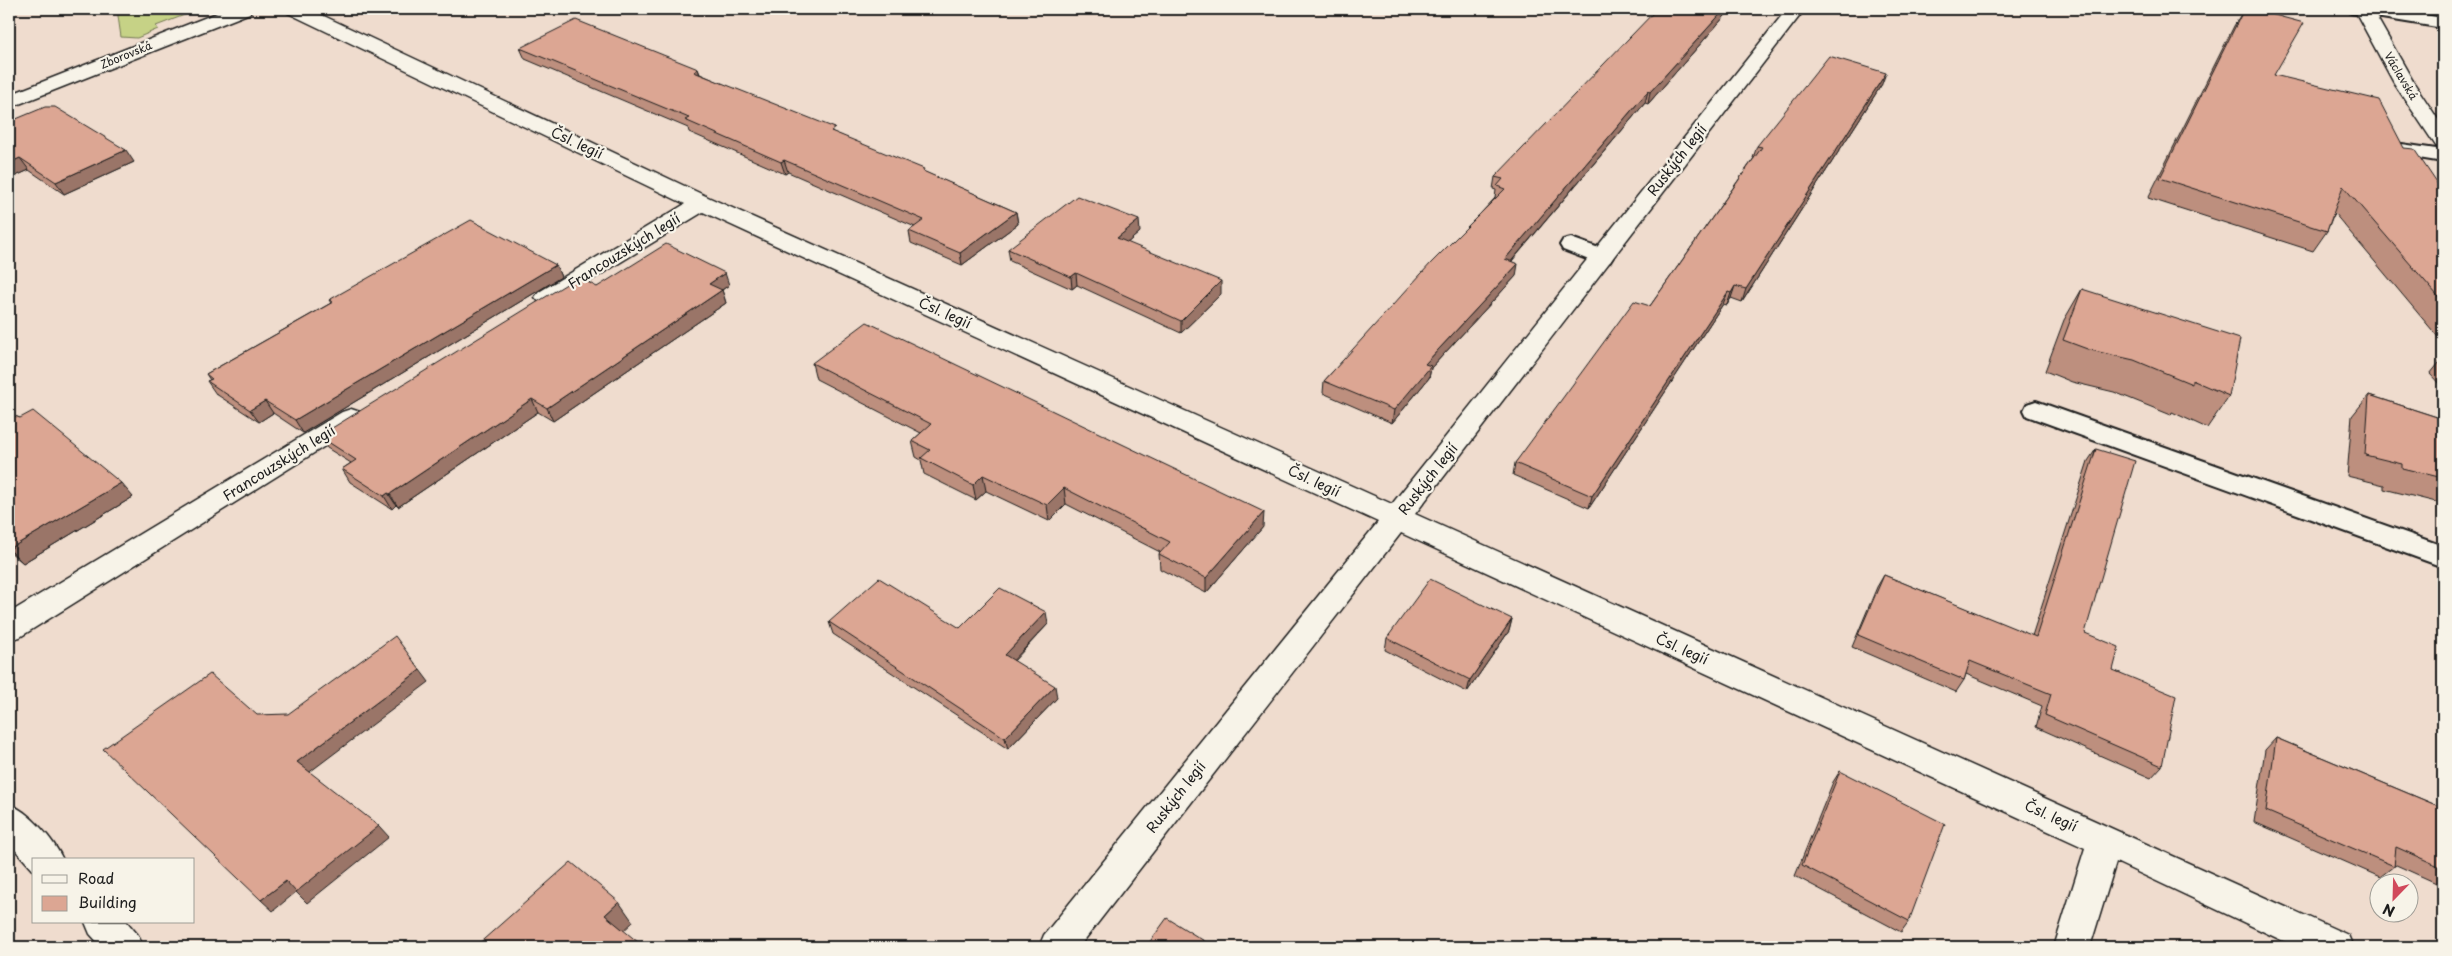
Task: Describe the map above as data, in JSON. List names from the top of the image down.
{
  "streets": {
    "street": [
      "Zborovská",
      "Václavská",
      "Čsl. legií",
      "Ruských legií",
      "Francouzských legií"
    ]
  },
  "crossings": [
    ["Čsl. legií", "Ruských legií"],
    ["Čsl. legií", "Francouzských legií"]
  ],
  "legend": ["Road", "Building"],
  "north": "bottom left"
}
